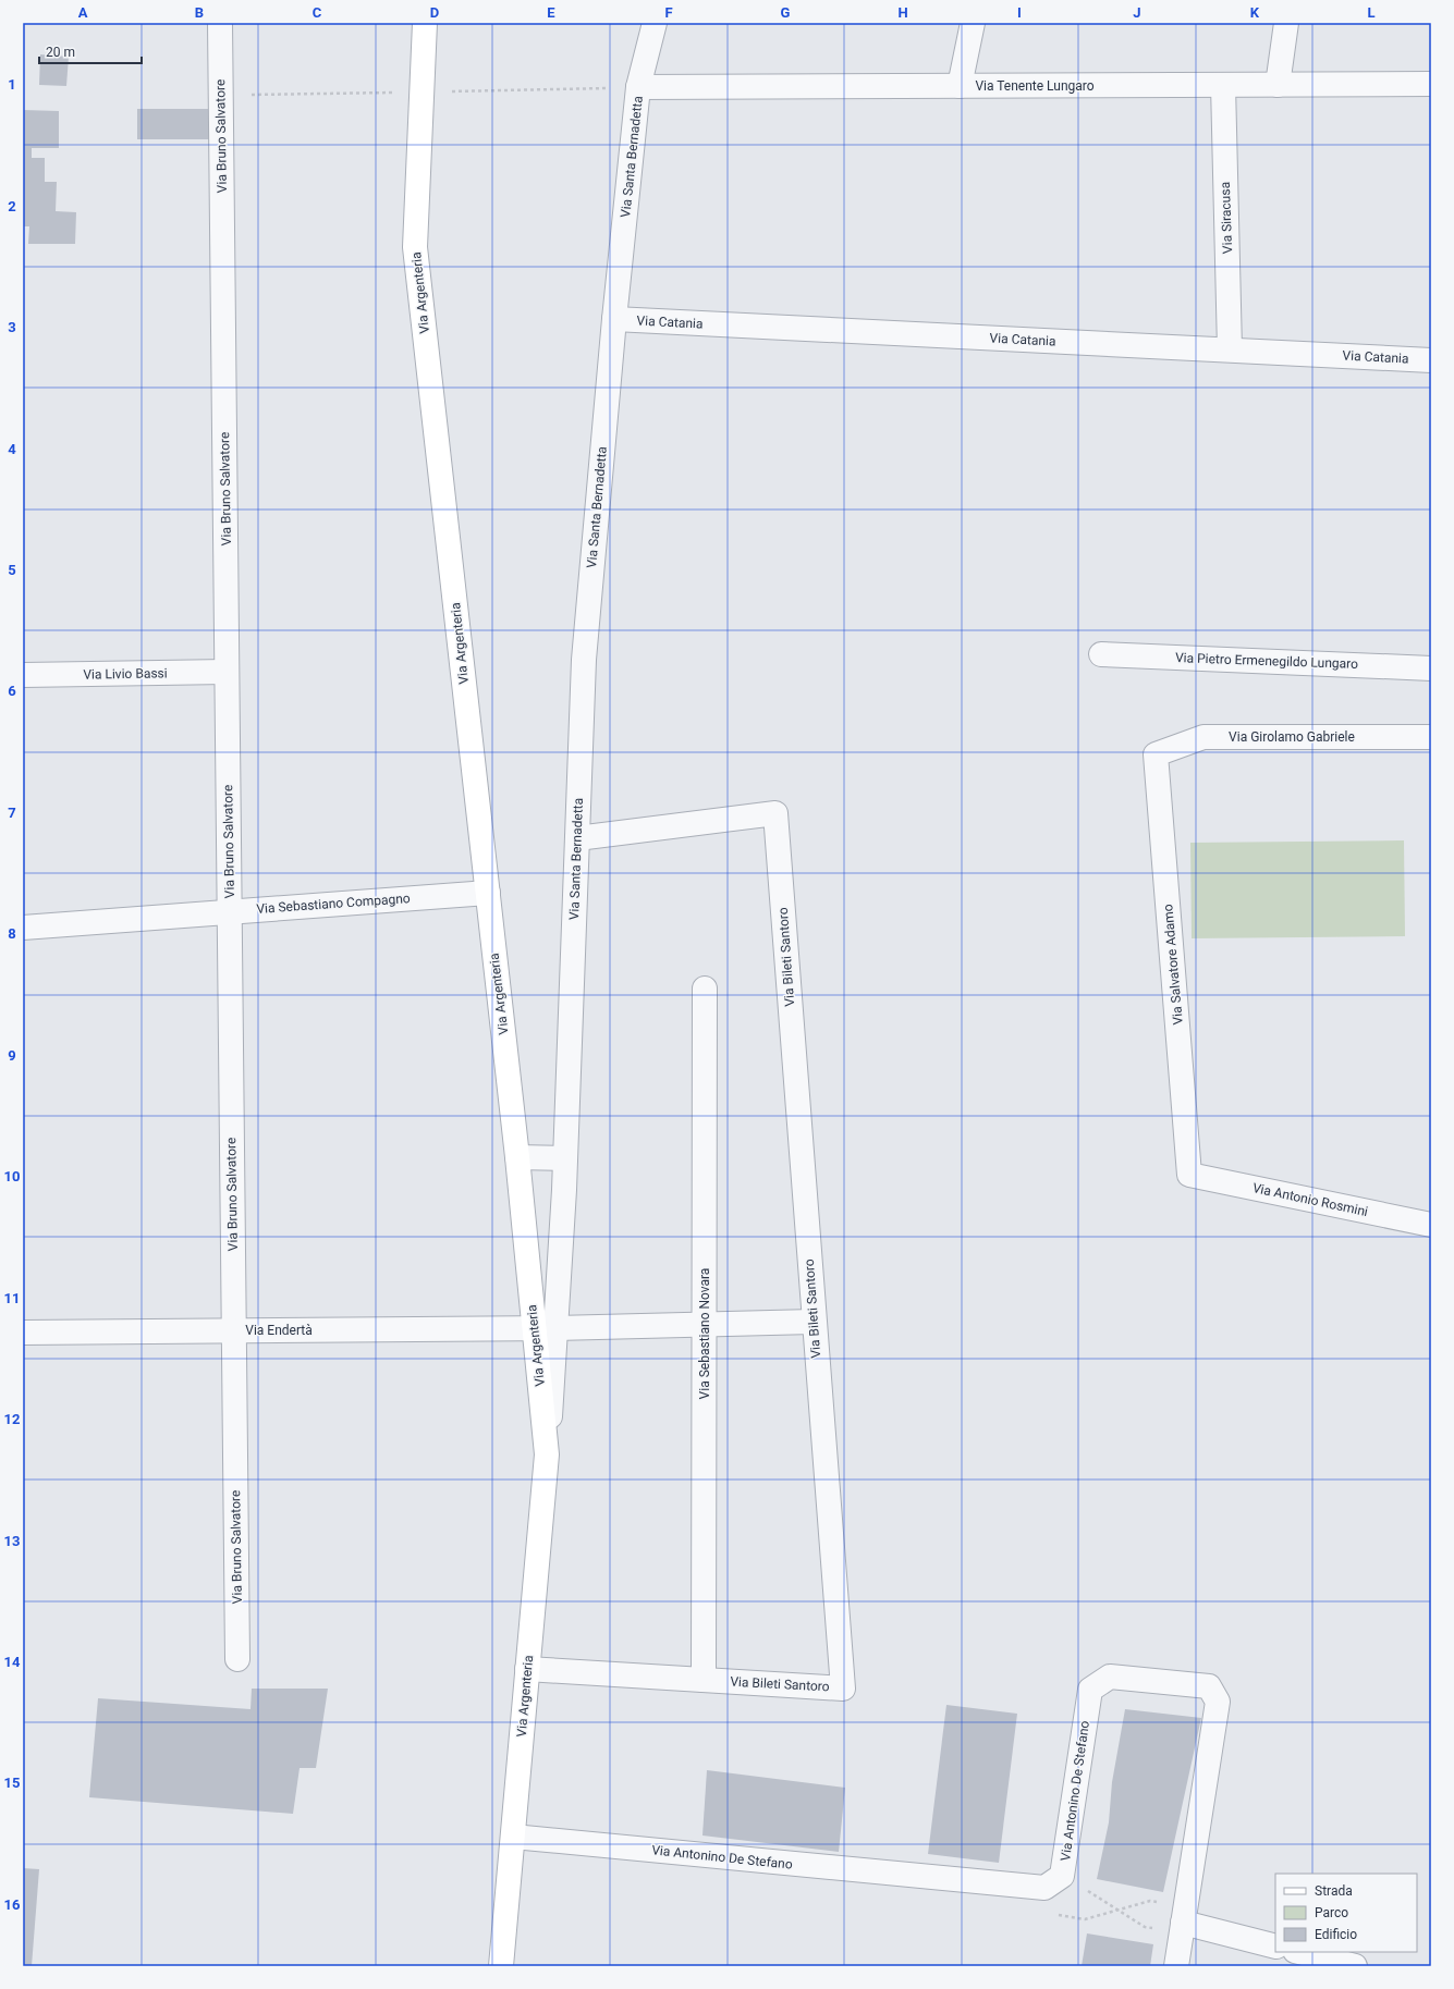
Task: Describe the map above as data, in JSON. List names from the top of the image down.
{
  "streets": {
    "main road": ["Via Argenteria"],
    "street": [
      "Via Tenente Lungaro",
      "Via Bruno Salvatore",
      "Via Santa Bernadetta",
      "Via Siracusa",
      "Via Catania",
      "Via Pietro Ermenegildo Lungaro",
      "Via Livio Bassi",
      "Via Girolamo Gabriele",
      "Via Sebastiano Compagno",
      "Via Bileti Santoro",
      "Via Salvatore Adamo",
      "Via Antonio Rosmini",
      "Via Endertà",
      "Via Sebastiano Novara",
      "Via Antonino De Stefano"
    ]
  },
  "crossings": [
    ["Via Tenente Lungaro", "Via Santa Bernadetta"],
    ["Via Tenente Lungaro", "Via Siracusa"],
    ["Via Bruno Salvatore", "Via Livio Bassi"],
    ["Via Bruno Salvatore", "Via Sebastiano Compagno"],
    ["Via Bruno Salvatore", "Via Endertà"],
    ["Via Santa Bernadetta", "Via Argenteria"],
    ["Via Santa Bernadetta", "Via Catania"],
    ["Via Santa Bernadetta", "Via Bileti Santoro"],
    ["Via Santa Bernadetta", "Via Endertà"],
    ["Via Siracusa", "Via Catania"],
    ["Via Argenteria", "Via Sebastiano Compagno"],
    ["Via Argenteria", "Via Bileti Santoro"],
    ["Via Argenteria", "Via Endertà"],
    ["Via Argenteria", "Via Antonino De Stefano"],
    ["Via Girolamo Gabriele", "Via Salvatore Adamo"],
    ["Via Bileti Santoro", "Via Endertà"],
    ["Via Bileti Santoro", "Via Sebastiano Novara"],
    ["Via Salvatore Adamo", "Via Antonio Rosmini"],
    ["Via Endertà", "Via Sebastiano Novara"]
  ],
  "legend": ["Strada", "Parco", "Edificio"],
  "scale_bar": "20 m",
  "grid": {
    "columns": [
      "A",
      "B",
      "C",
      "D",
      "E",
      "F",
      "G",
      "H",
      "I",
      "J",
      "K",
      "L"
    ],
    "rows": [
      "1",
      "2",
      "3",
      "4",
      "5",
      "6",
      "7",
      "8",
      "9",
      "10",
      "11",
      "12",
      "13",
      "14",
      "15",
      "16"
    ]
  }
}
